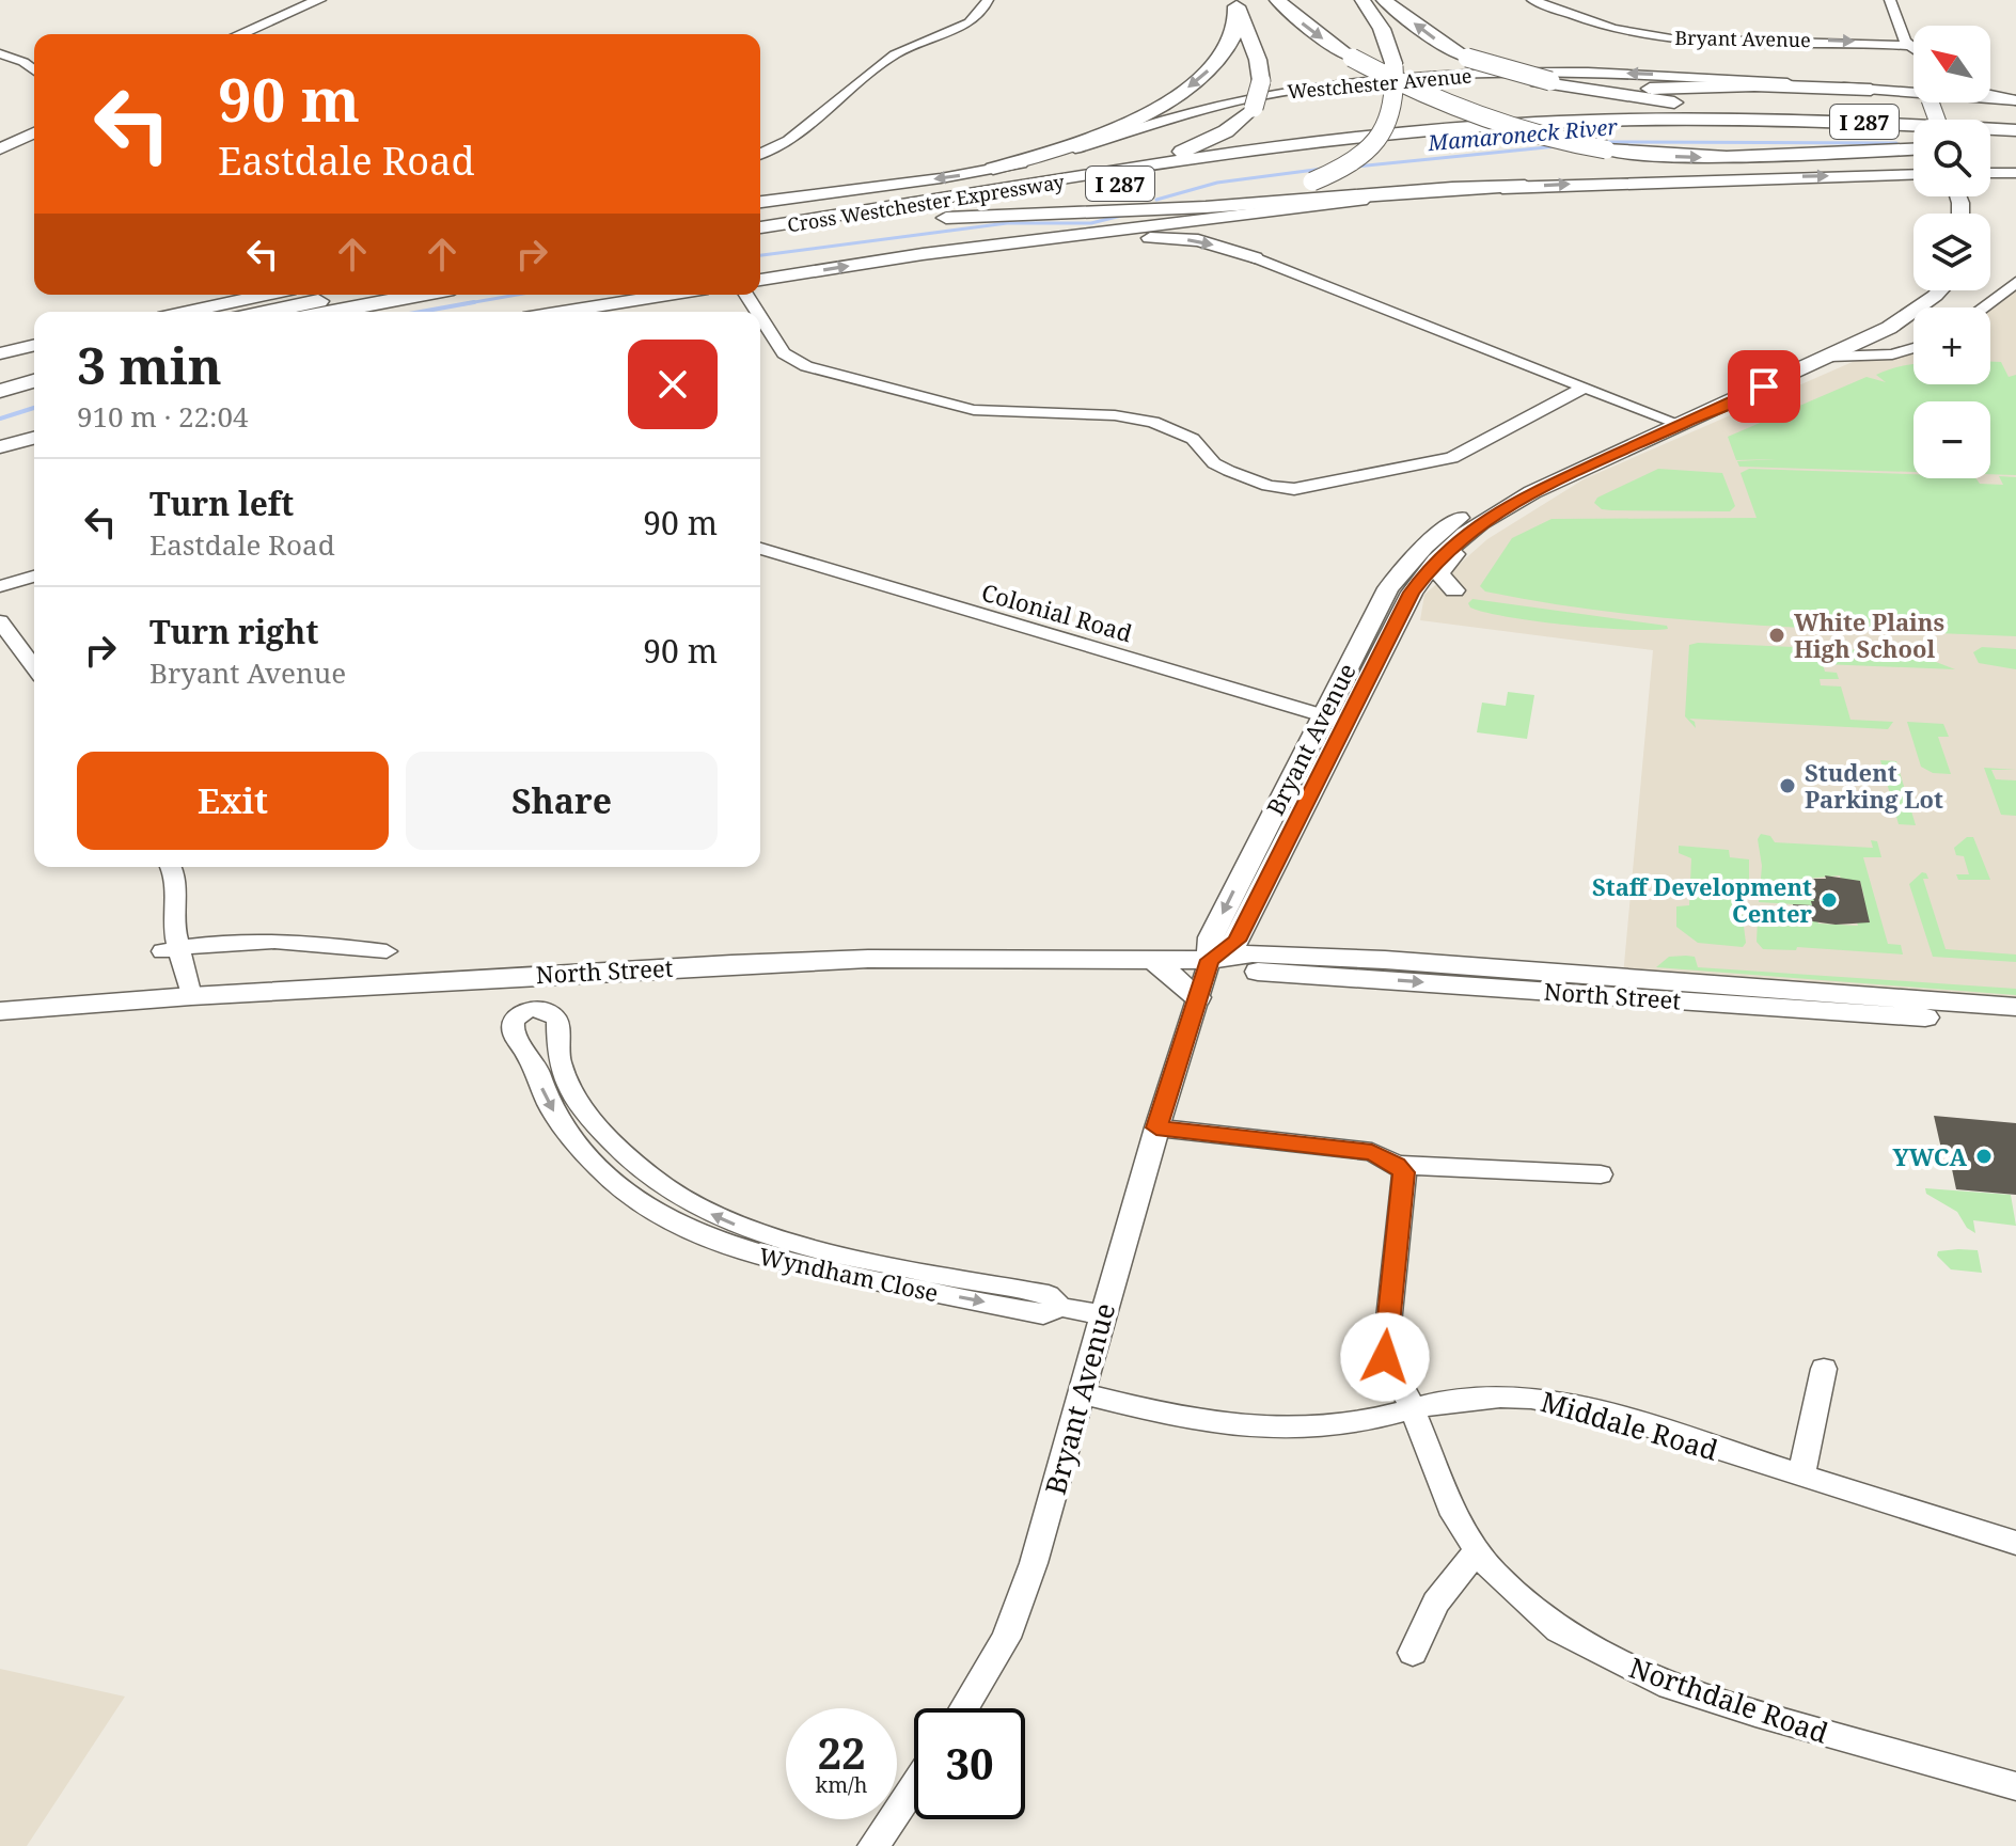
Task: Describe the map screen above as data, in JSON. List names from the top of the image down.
{
  "streets": {
    "highway": ["I 287", "Cross Westchester Expressway"],
    "main road": ["Bryant Avenue", "Westchester Avenue", "North Street"],
    "street": [
      "Colonial Road",
      "Wyndham Close",
      "Middale Road",
      "Northdale Road"
    ]
  },
  "crossings": [
    ["Bryant Avenue", "Colonial Road"],
    ["Bryant Avenue", "North Street"],
    ["Bryant Avenue", "Wyndham Close"],
    ["Bryant Avenue", "Middale Road"],
    ["North Street", "Wyndham Close"],
    ["Middale Road", "Northdale Road"]
  ],
  "water": ["Mamaroneck River"],
  "places": [
    "White Plains High School",
    "Student Parking Lot",
    "Staff Development Center",
    "YWCA"
  ],
  "north": "top left",
  "page": {
    "map_buttons": ["+", "−"],
    "turn": ["90 m", "Eastdale Road"],
    "heading": ["3 min", "910 m · 22:04"],
    "list": [
      {
        "name": "Turn left",
        "note": "Eastdale Road",
        "value": "90 m"
      },
      {
        "name": "Turn right",
        "note": "Bryant Avenue",
        "value": "90 m"
      }
    ],
    "buttons": ["Exit", "Share"],
    "speed": "22 km/h",
    "limit": "30"
  }
}
